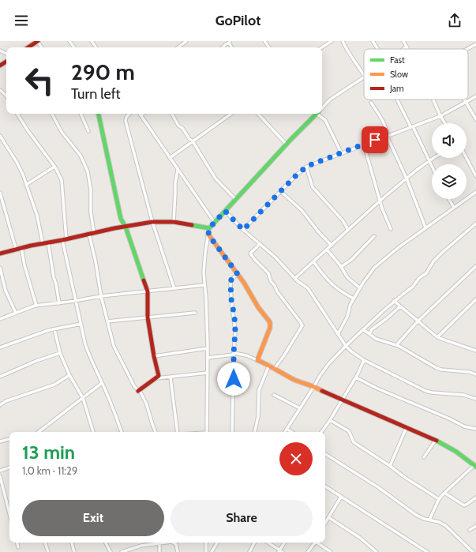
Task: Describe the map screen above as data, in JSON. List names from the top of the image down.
{
  "legend": ["Fast", "Slow", "Jam"],
  "page": {
    "header": "GoPilot",
    "turn": ["290 m", "Turn left"],
    "heading": ["13 min", "1.0 km · 11:29"],
    "buttons": ["Exit", "Share"]
  }
}
